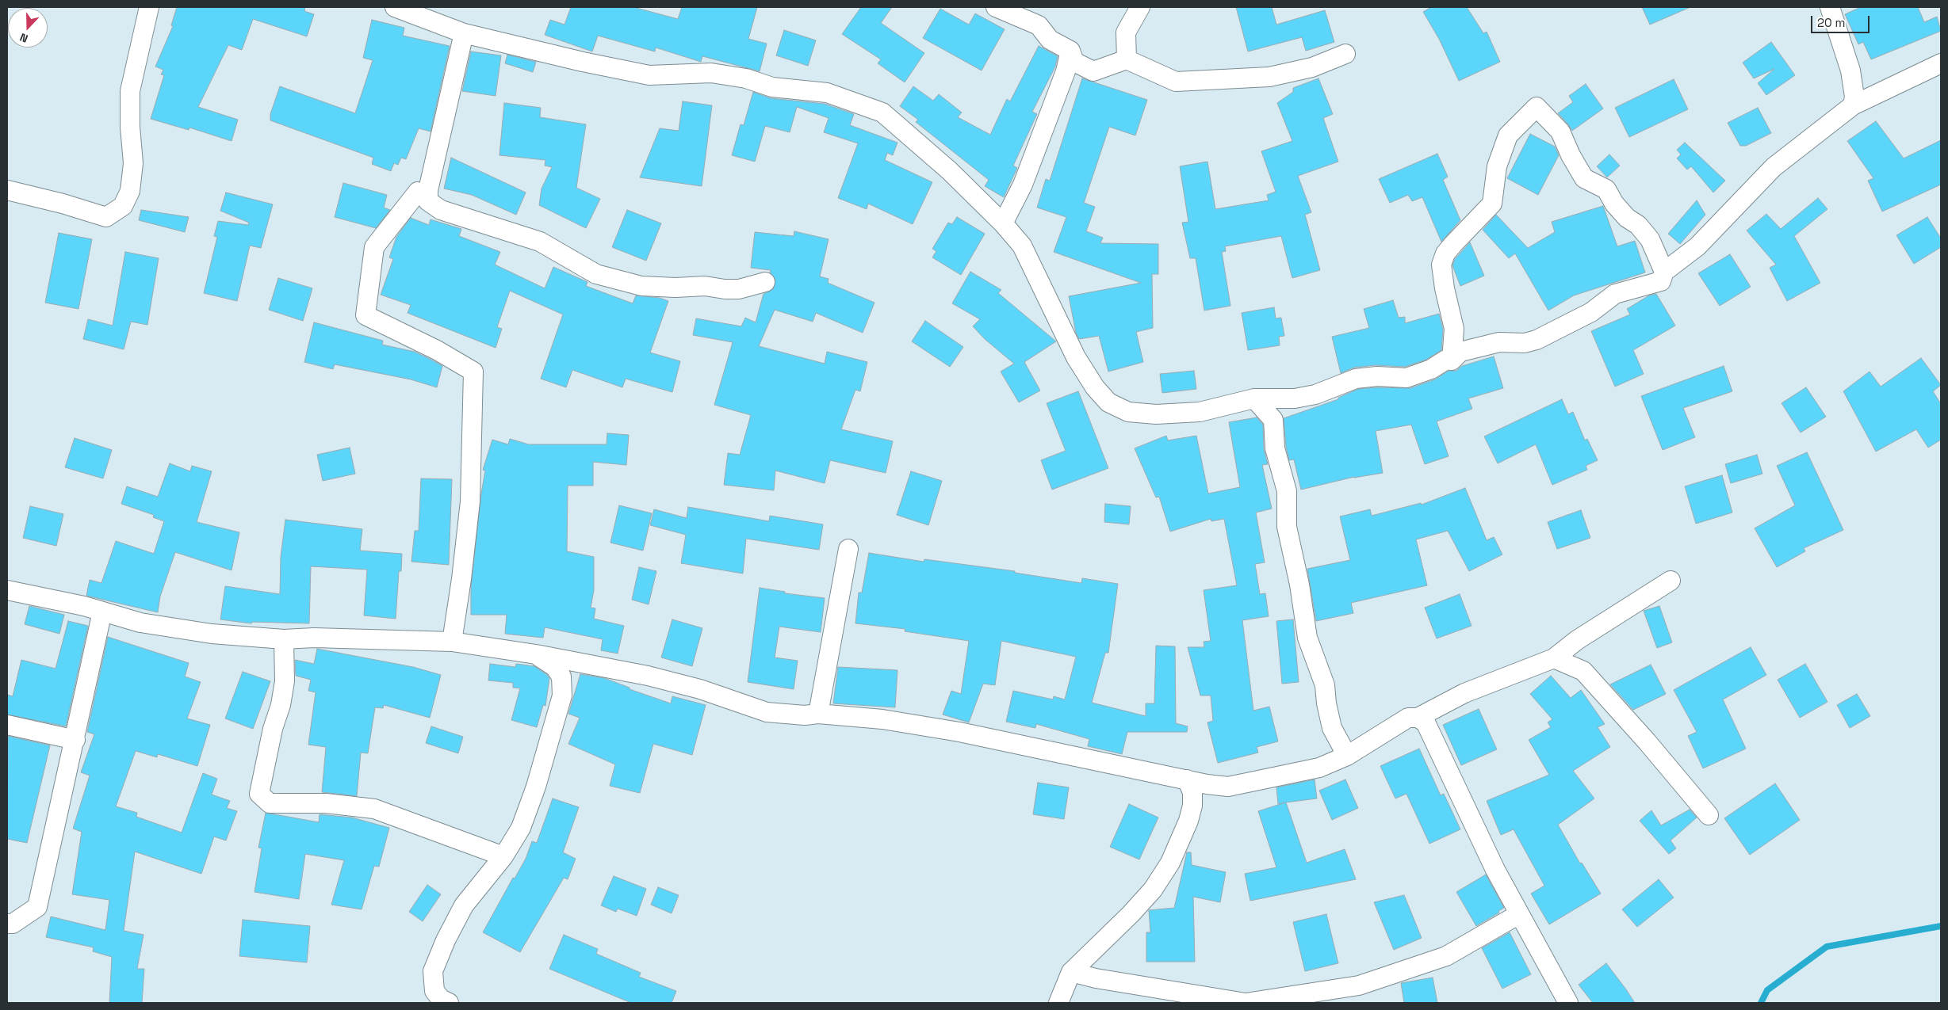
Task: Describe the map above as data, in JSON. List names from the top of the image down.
{
  "scale_bar": "20 m",
  "north": "bottom"
}
